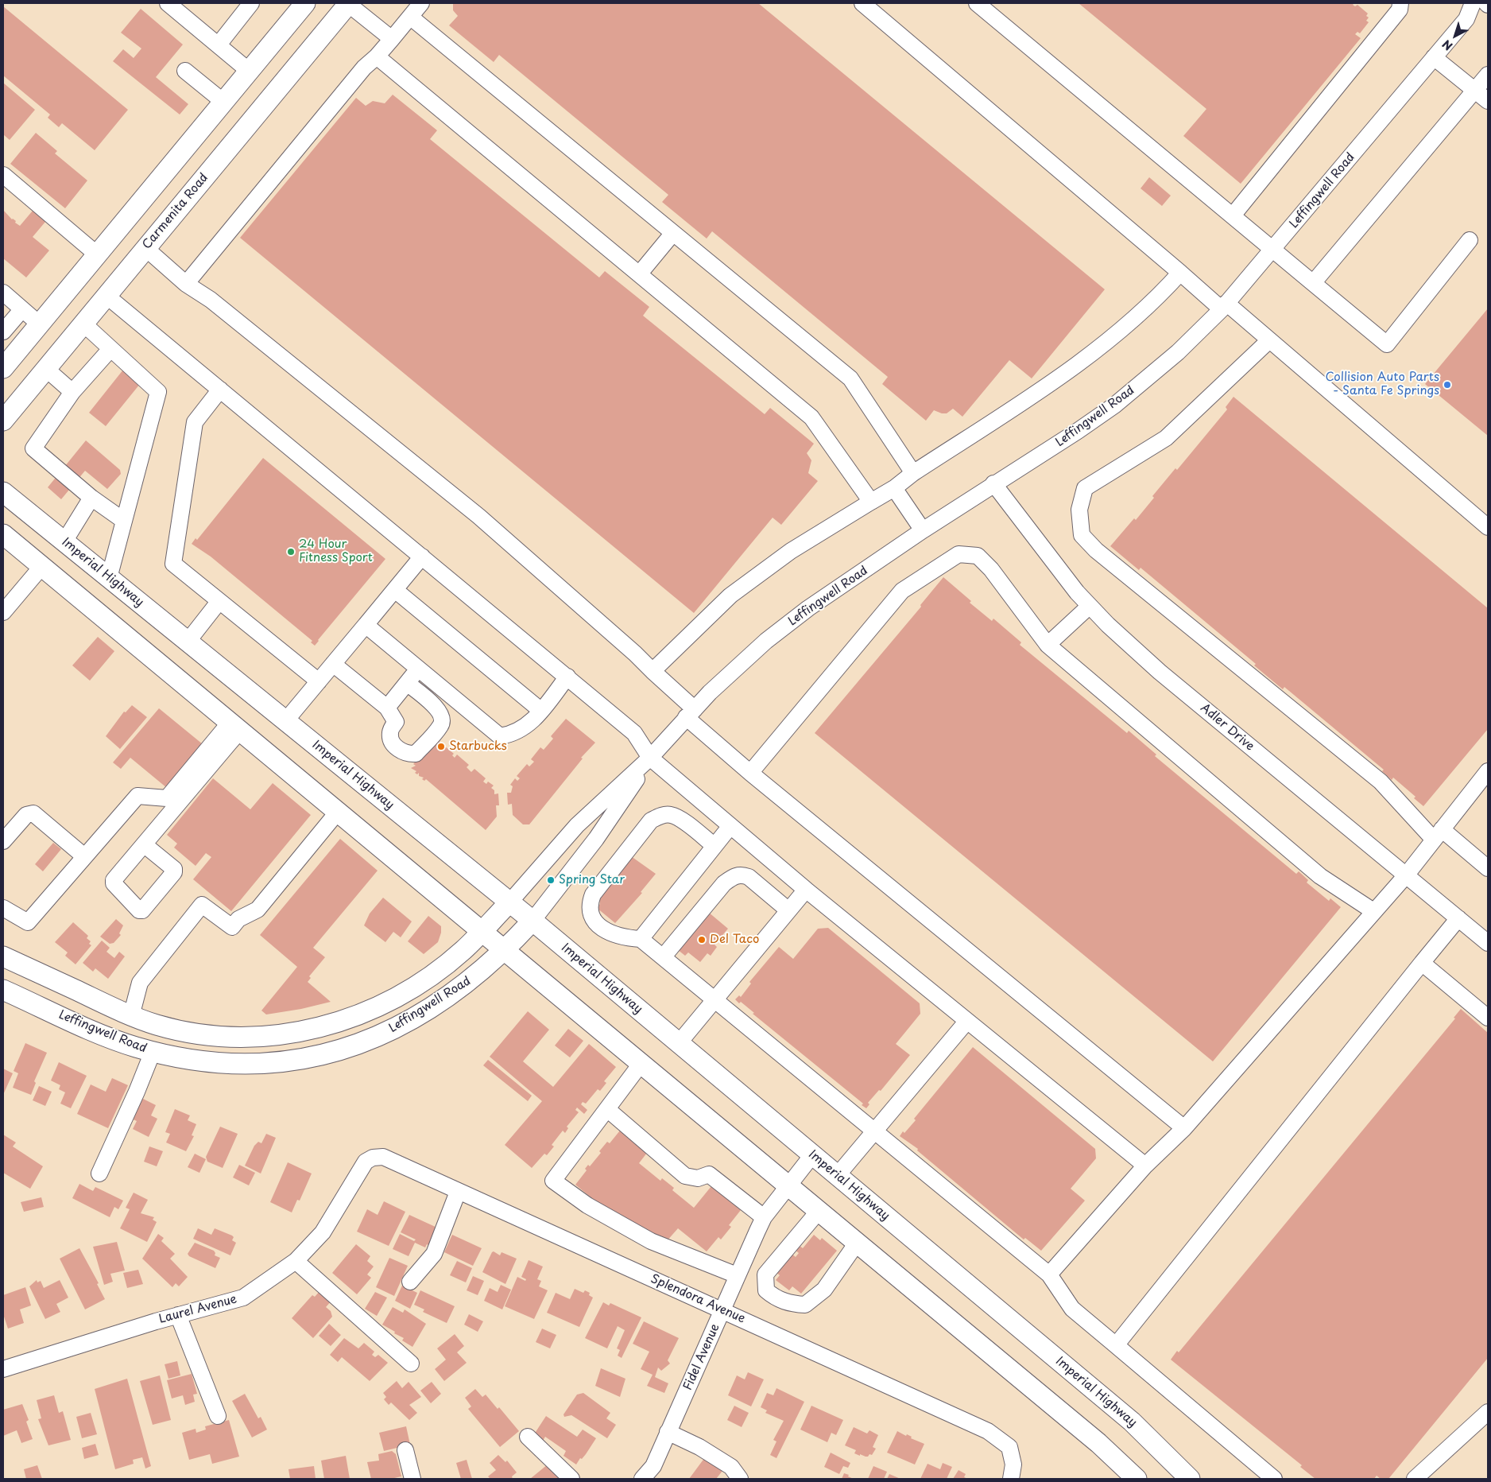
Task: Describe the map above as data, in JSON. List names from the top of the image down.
{
  "streets": {
    "main road": ["Leffingwell Road", "Carmenita Road", "Imperial Highway"],
    "street": [
      "Adler Drive",
      "Splendora Avenue",
      "Laurel Avenue",
      "Fidel Avenue"
    ]
  },
  "crossings": [
    ["Leffingwell Road", "Imperial Highway"],
    ["Leffingwell Road", "Adler Drive"],
    ["Imperial Highway", "Fidel Avenue"],
    ["Splendora Avenue", "Laurel Avenue"],
    ["Splendora Avenue", "Fidel Avenue"]
  ],
  "places": [
    "Collision Auto Parts - Santa Fe Springs",
    "24 Hour Fitness Sport",
    "Starbucks",
    "Spring Star",
    "Del Taco"
  ],
  "north": "bottom left"
}
